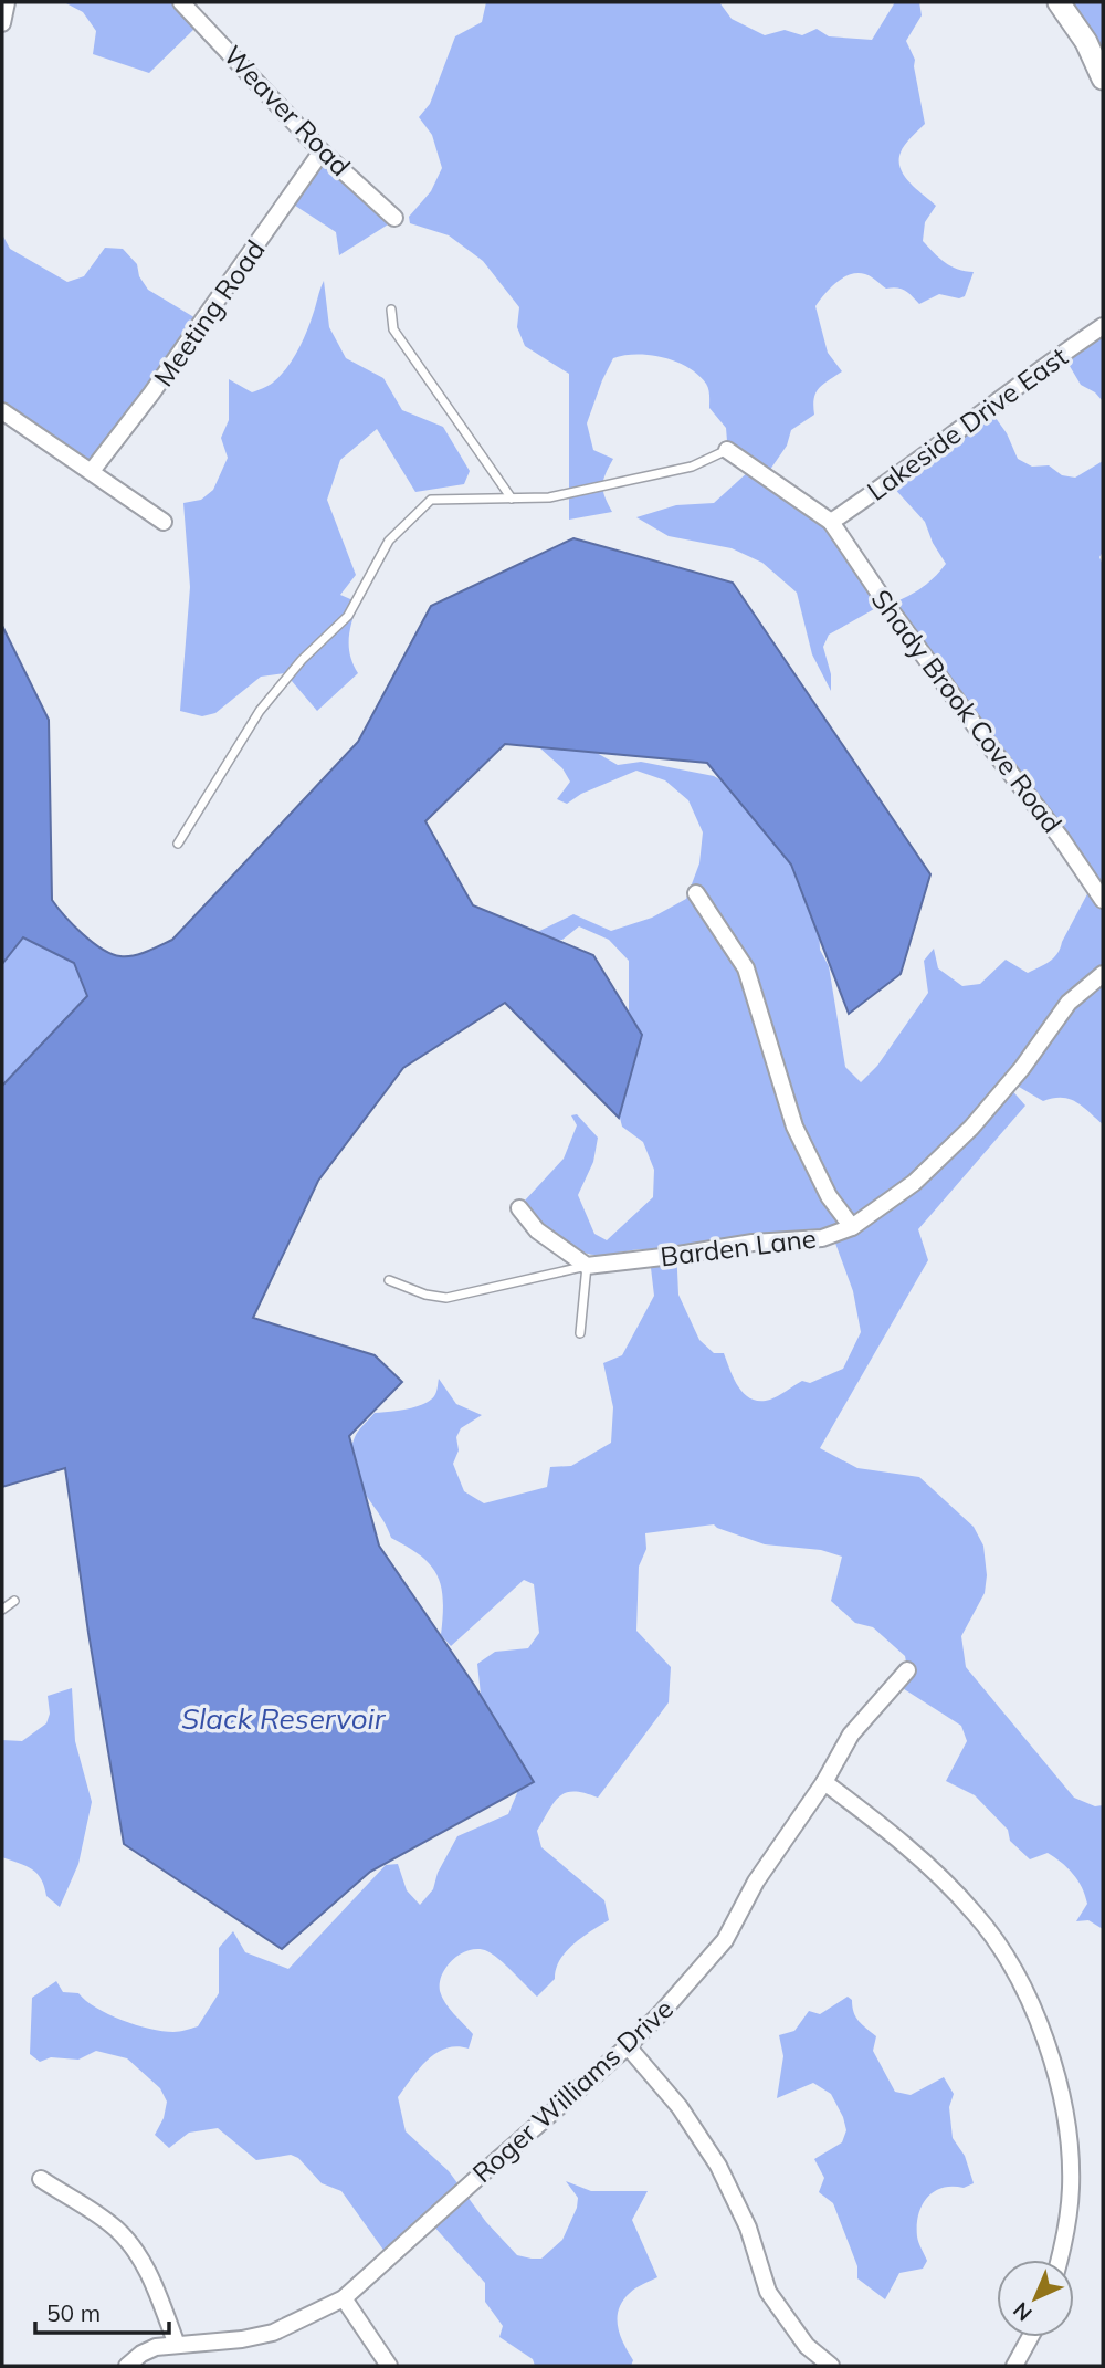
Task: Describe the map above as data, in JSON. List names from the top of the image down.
{
  "streets": {
    "street": [
      "Weaver Road",
      "Meeting Road",
      "Lakeside Drive East",
      "Shady Brook Cove Road",
      "Barden Lane",
      "Roger Williams Drive"
    ]
  },
  "crossings": [
    ["Weaver Road", "Meeting Road"],
    ["Lakeside Drive East", "Shady Brook Cove Road"]
  ],
  "water": ["Slack Reservoir"],
  "scale_bar": "50 m",
  "north": "bottom left"
}
